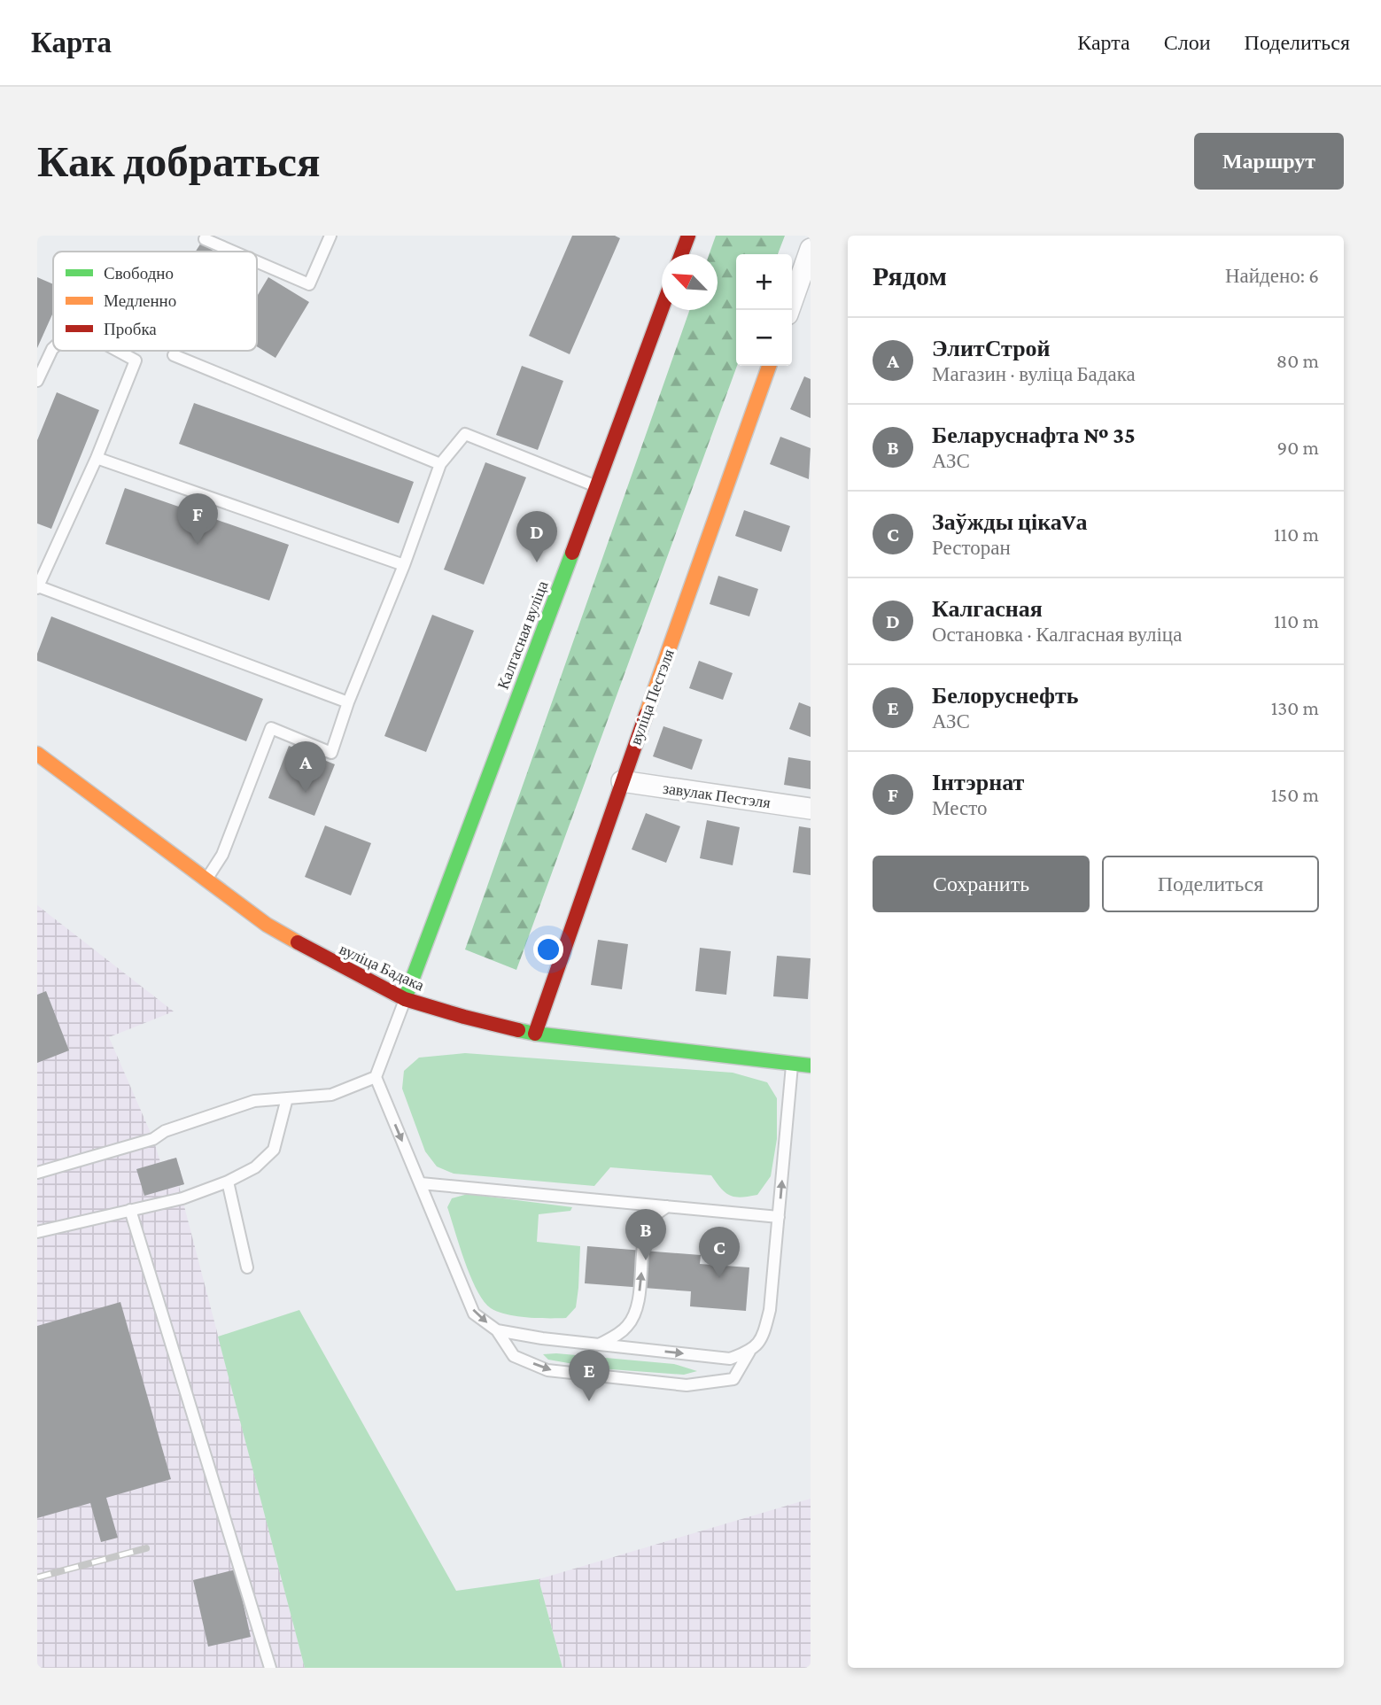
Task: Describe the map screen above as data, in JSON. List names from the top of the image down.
{
  "streets": {
    "street": [
      "Калгасная вуліца",
      "вуліца Пестэля",
      "завулак Пестэля",
      "вуліца Бадака"
    ]
  },
  "crossings": [
    ["Калгасная вуліца", "вуліца Бадака"],
    ["вуліца Пестэля", "завулак Пестэля"],
    ["вуліца Пестэля", "вуліца Бадака"]
  ],
  "legend": ["Свободно", "Медленно", "Пробка"],
  "north": "top left",
  "page": {
    "header": "Карта",
    "nav": ["Карта", "Слои", "Поделиться"],
    "buttons": [
      "Маршрут",
      ["Сохранить", "Поделиться"]
    ],
    "title": "Как добраться",
    "heading": ["Рядом", "Найдено: 6"],
    "map_buttons": ["+", "−"],
    "list": [
      {
        "mark": "A",
        "name": "ЭлитСтрой",
        "note": "Магазин · вуліца Бадака",
        "value": "80 m"
      },
      {
        "mark": "B",
        "name": "Беларуснафта № 35",
        "note": "АЗС",
        "value": "90 m"
      },
      {
        "mark": "C",
        "name": "Заўжды цікаVа",
        "note": "Ресторан",
        "value": "110 m"
      },
      {
        "mark": "D",
        "name": "Калгасная",
        "note": "Остановка · Калгасная вуліца",
        "value": "110 m"
      },
      {
        "mark": "E",
        "name": "Белоруснефть",
        "note": "АЗС",
        "value": "130 m"
      },
      {
        "mark": "F",
        "name": "Інтэрнат",
        "note": "Место",
        "value": "150 m"
      }
    ],
    "pins": [
      "F",
      "D",
      "A",
      "B",
      "C",
      "E"
    ]
  }
}
